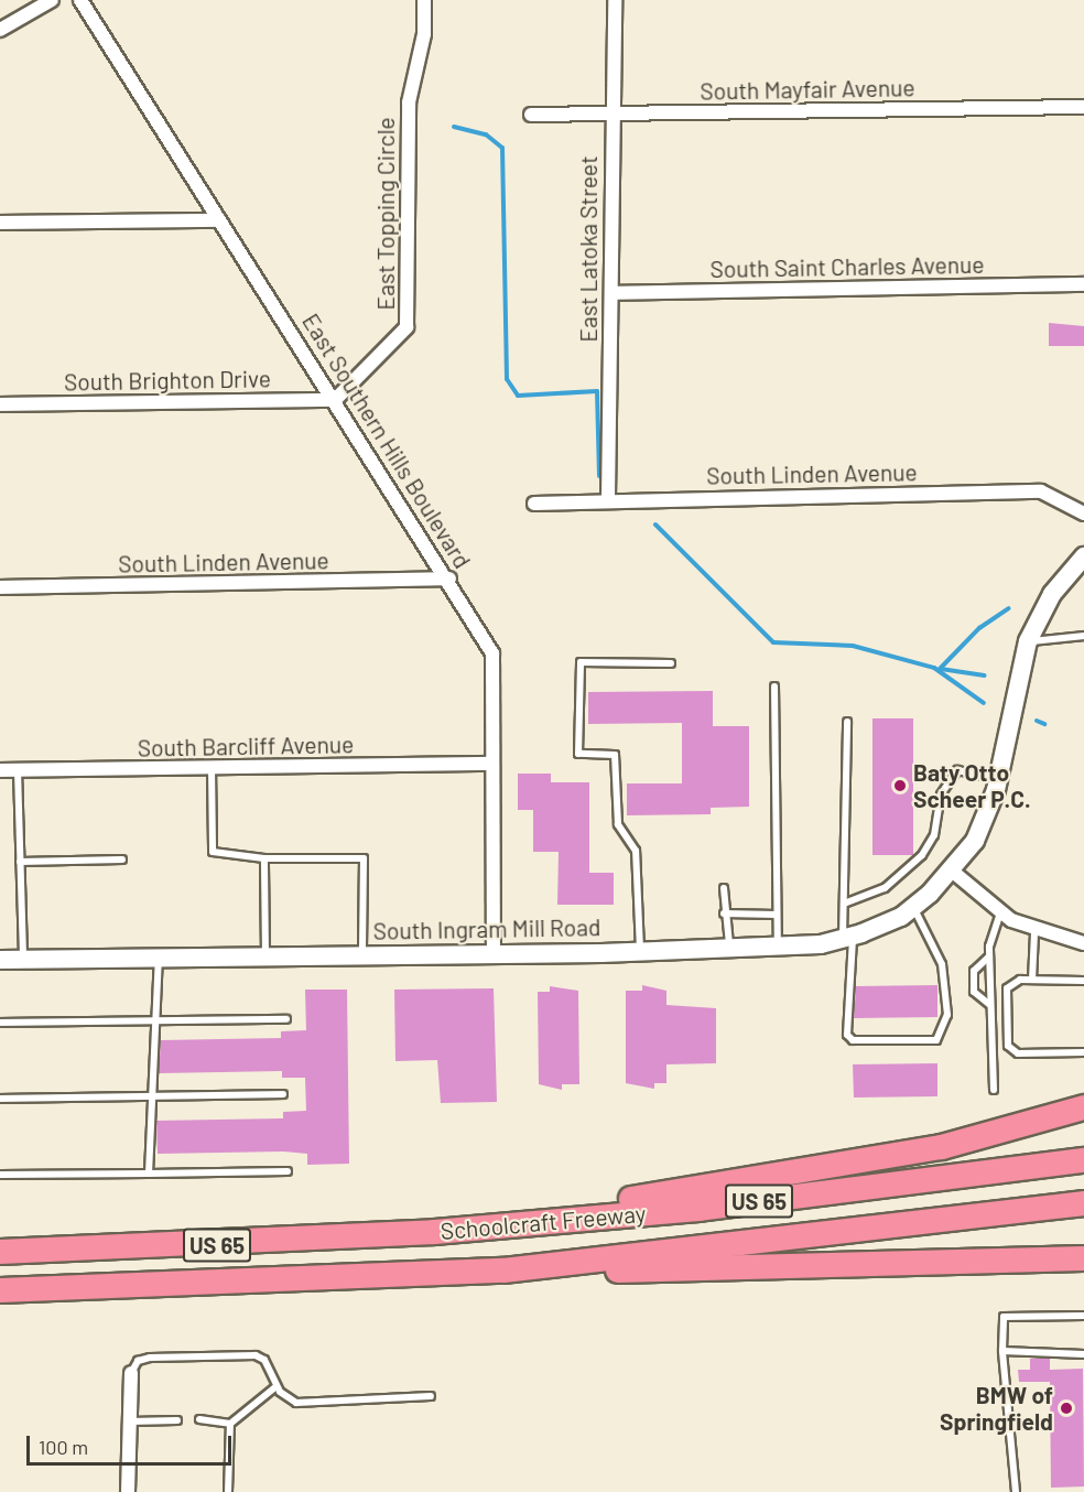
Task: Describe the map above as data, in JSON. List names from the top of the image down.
{
  "streets": {
    "highway": ["US 65", "Schoolcraft Freeway"],
    "street": [
      "South Mayfair Avenue",
      "East Topping Circle",
      "East Latoka Street",
      "South Saint Charles Avenue",
      "South Brighton Drive",
      "East Southern Hills Boulevard",
      "South Linden Avenue",
      "South Barcliff Avenue",
      "South Ingram Mill Road"
    ]
  },
  "crossings": [
    ["South Mayfair Avenue", "East Latoka Street"],
    ["East Topping Circle", "South Brighton Drive"],
    ["East Topping Circle", "East Southern Hills Boulevard"],
    ["East Latoka Street", "South Saint Charles Avenue"],
    ["East Latoka Street", "South Linden Avenue"],
    ["South Brighton Drive", "East Southern Hills Boulevard"],
    ["East Southern Hills Boulevard", "South Linden Avenue"],
    ["East Southern Hills Boulevard", "South Barcliff Avenue"],
    ["East Southern Hills Boulevard", "South Ingram Mill Road"]
  ],
  "places": ["Baty Otto Scheer P.C.", "BMW of Springfield"],
  "scale_bar": "100 m"
}
